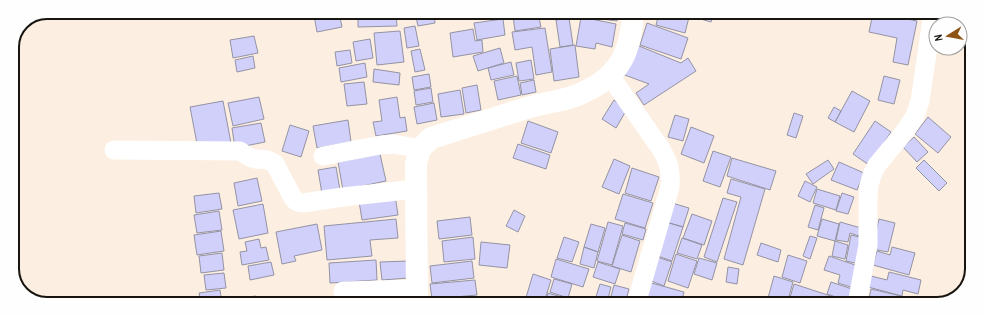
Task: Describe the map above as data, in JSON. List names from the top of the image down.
{
  "north": "left"
}
